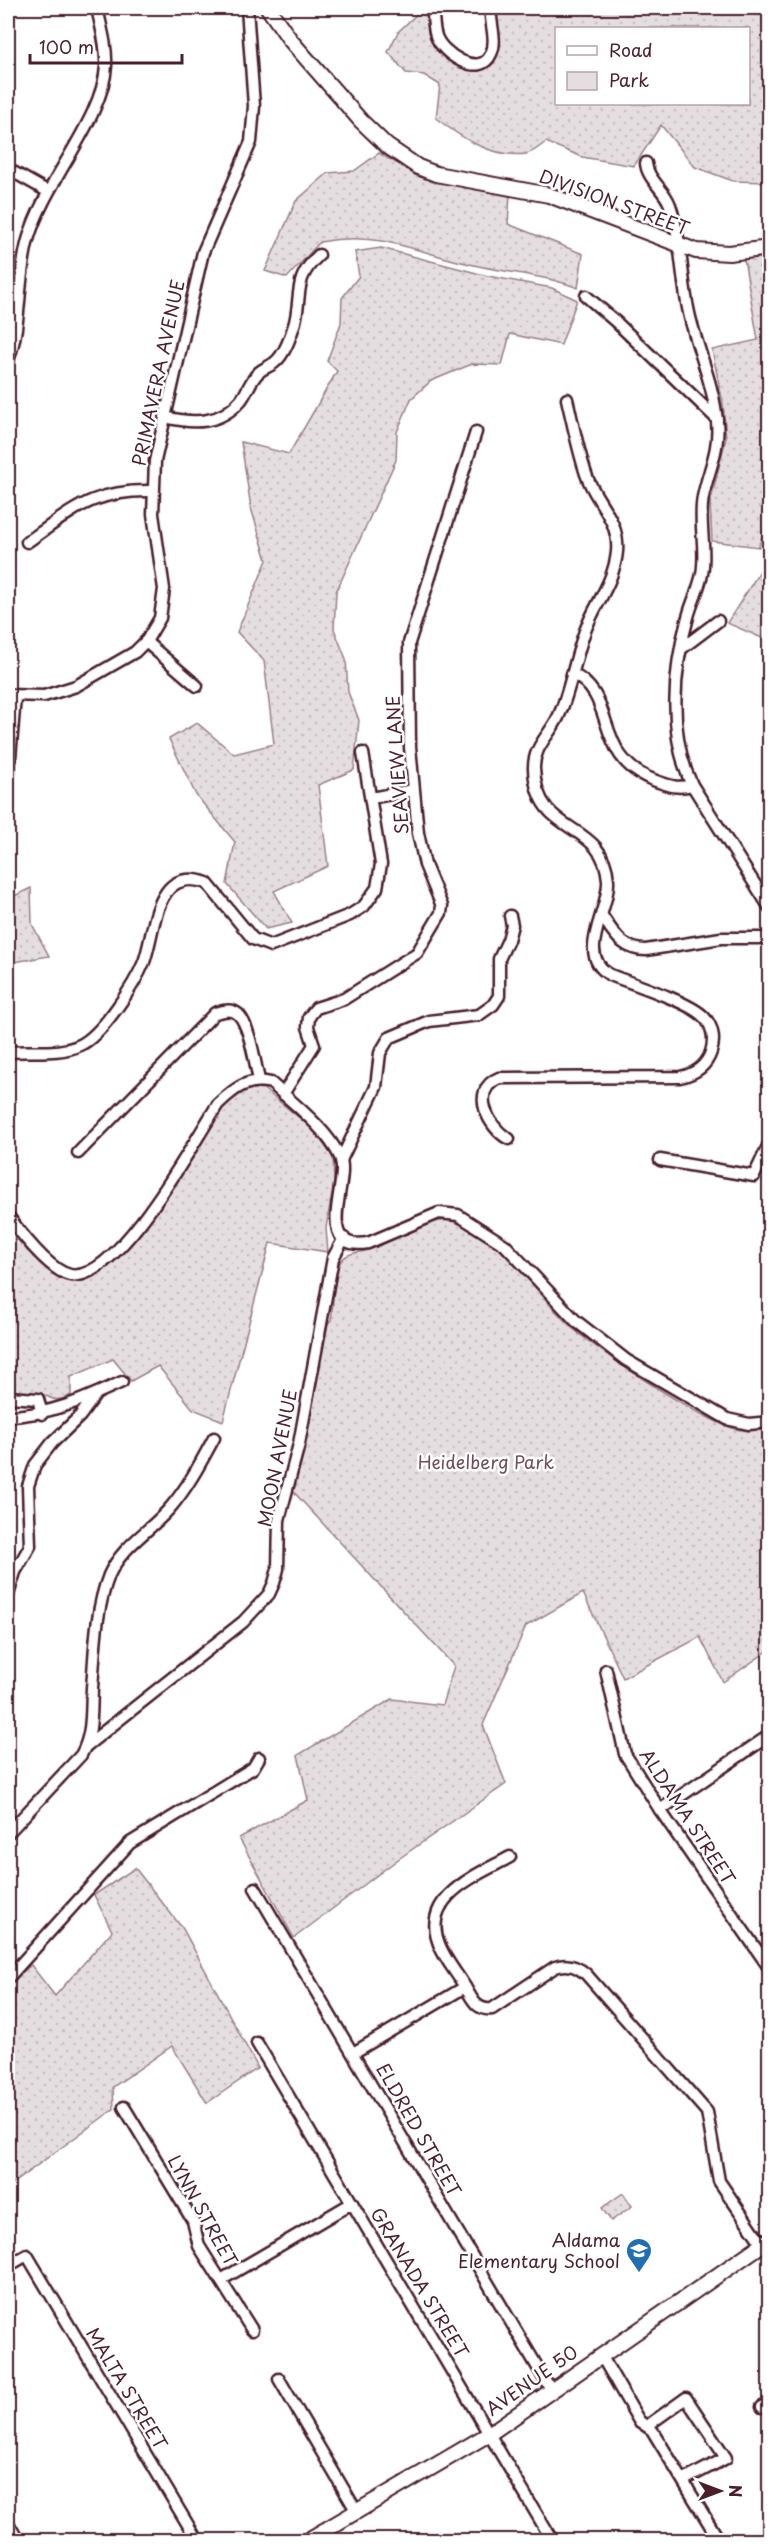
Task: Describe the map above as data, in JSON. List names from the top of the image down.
{
  "streets": {
    "street": [
      "DIVISION STREET",
      "PRIMAVERA AVENUE",
      "SEAVIEW LANE",
      "MOON AVENUE",
      "ALDAMA STREET",
      "ELDRED STREET",
      "LYNN STREET",
      "GRANADA STREET",
      "AVENUE 50",
      "MALTA STREET"
    ]
  },
  "crossings": [
    ["ELDRED STREET", "AVENUE 50"],
    ["GRANADA STREET", "AVENUE 50"]
  ],
  "parks": ["Heidelberg Park"],
  "places": {
    "school or university": ["Aldama Elementary School"]
  },
  "legend": ["Road", "Park"],
  "scale_bar": "100 m",
  "north": "right"
}
